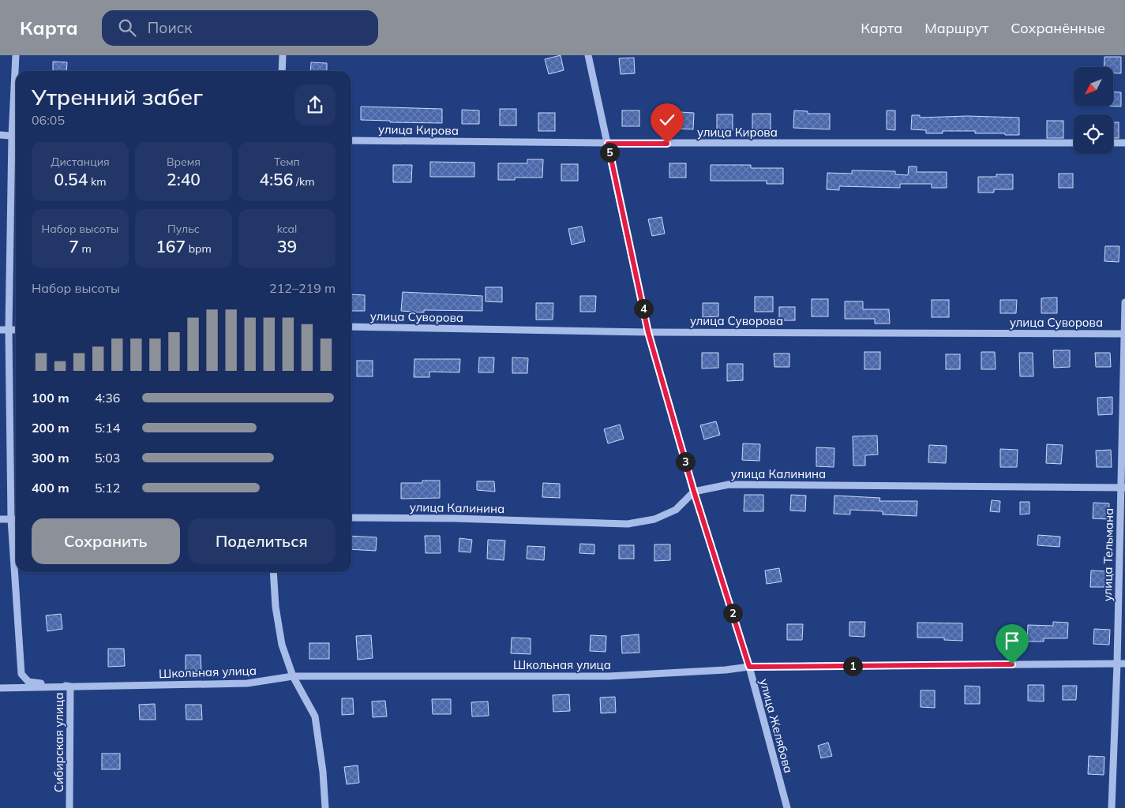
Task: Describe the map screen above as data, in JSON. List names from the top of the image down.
{
  "streets": {
    "street": [
      "улица Кирова",
      "улица Суворова",
      "улица Калинина",
      "улица Тельмана",
      "Школьная улица",
      "улица Желябова",
      "Сибирская улица"
    ]
  },
  "crossings": [
    ["улица Кирова", "улица Желябова"],
    ["улица Суворова", "улица Тельмана"],
    ["улица Суворова", "улица Желябова"],
    ["улица Калинина", "улица Тельмана"],
    ["улица Калинина", "улица Желябова"],
    ["улица Тельмана", "Школьная улица"],
    ["Школьная улица", "улица Желябова"],
    ["Школьная улица", "Сибирская улица"]
  ],
  "north": "bottom left",
  "page": {
    "header": "Карта",
    "search": "Поиск",
    "nav": ["Карта", "Маршрут", "Сохранённые"],
    "heading": ["Утренний забег", "06:05"],
    "stats": [
      ["Дистанция", "0.54 km"],
      ["Время", "2:40"],
      ["Темп", "4:56 /km"],
      ["Набор высоты", "7 m"],
      ["Пульс", "167 bpm"],
      ["kcal", "39"]
    ],
    "pins": [
      "5",
      "4",
      "3",
      "2",
      "1"
    ],
    "chart": ["Набор высоты", "212–219 m"],
    "list": [
      {
        "name": "100 m",
        "note": "4:36"
      },
      {
        "name": "200 m",
        "note": "5:14"
      },
      {
        "name": "300 m",
        "note": "5:03"
      },
      {
        "name": "400 m",
        "note": "5:12"
      }
    ],
    "buttons": ["Сохранить", "Поделиться"]
  }
}
